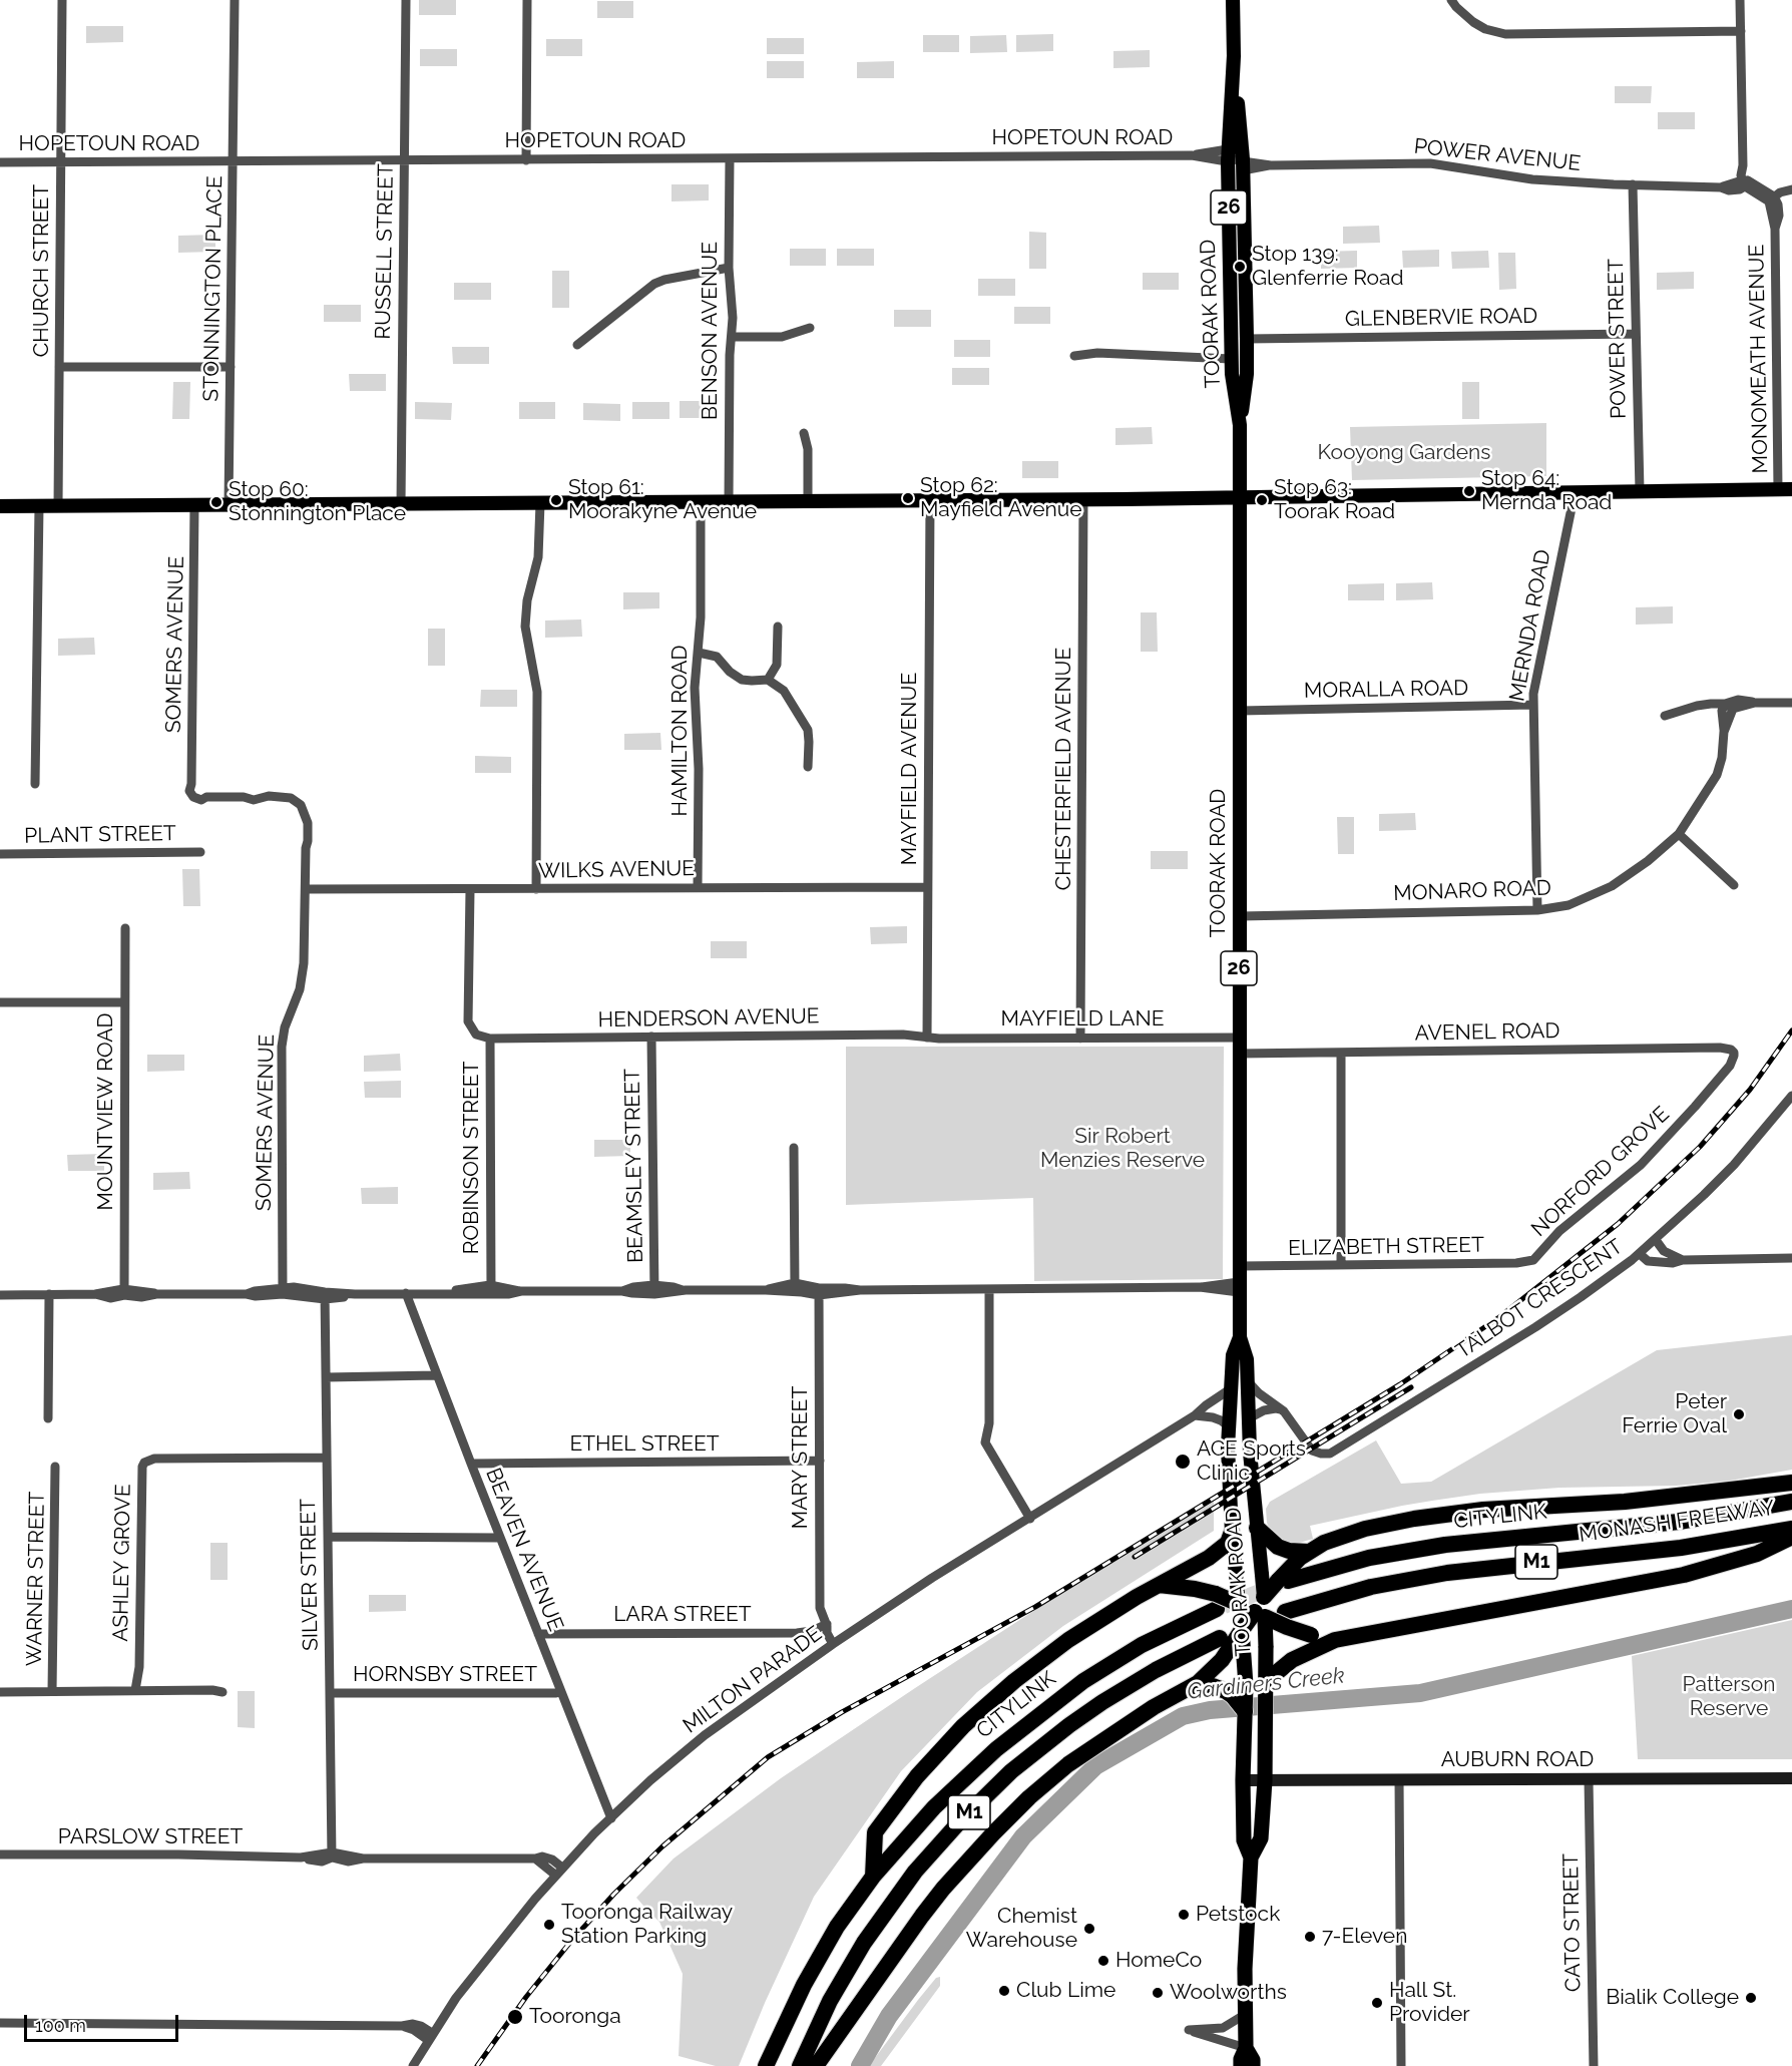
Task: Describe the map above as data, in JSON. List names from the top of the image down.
{
  "streets": {
    "highway": [
      "26",
      "TOORAK ROAD",
      "CITYLINK",
      "MONASH FREEWAY",
      "M1"
    ],
    "main road": ["AUBURN ROAD"],
    "street": [
      "HOPETOUN ROAD",
      "POWER AVENUE",
      "RUSSELL STREET",
      "CHURCH STREET",
      "STONNINGTON PLACE",
      "GLENBERVIE ROAD",
      "BENSON AVENUE",
      "POWER STREET",
      "MONOMEATH AVENUE",
      "MERNDA ROAD",
      "SOMERS AVENUE",
      "MORALLA ROAD",
      "HAMILTON ROAD",
      "MAYFIELD AVENUE",
      "CHESTERFIELD AVENUE",
      "PLANT STREET",
      "WILKS AVENUE",
      "MONARO ROAD",
      "HENDERSON AVENUE",
      "MAYFIELD LANE",
      "AVENEL ROAD",
      "MOUNTVIEW ROAD",
      "ROBINSON STREET",
      "BEAMSLEY STREET",
      "NORFORD GROVE",
      "ELIZABETH STREET",
      "TALBOT CRESCENT",
      "ETHEL STREET",
      "MARY STREET",
      "BEAVEN AVENUE",
      "ASHLEY GROVE",
      "SILVER STREET",
      "WARNER STREET",
      "LARA STREET",
      "HORNSBY STREET",
      "MILTON PARADE",
      "PARSLOW STREET",
      "CATO STREET"
    ]
  },
  "crossings": [
    ["HOPETOUN ROAD", "POWER AVENUE"],
    ["HOPETOUN ROAD", "RUSSELL STREET"],
    ["HOPETOUN ROAD", "CHURCH STREET"],
    ["HOPETOUN ROAD", "STONNINGTON PLACE"],
    ["HOPETOUN ROAD", "TOORAK ROAD"],
    ["HOPETOUN ROAD", "BENSON AVENUE"],
    ["POWER AVENUE", "TOORAK ROAD"],
    ["POWER AVENUE", "POWER STREET"],
    ["TOORAK ROAD", "GLENBERVIE ROAD"],
    ["TOORAK ROAD", "MORALLA ROAD"],
    ["TOORAK ROAD", "MONARO ROAD"],
    ["TOORAK ROAD", "MAYFIELD LANE"],
    ["TOORAK ROAD", "AVENEL ROAD"],
    ["TOORAK ROAD", "ELIZABETH STREET"],
    ["TOORAK ROAD", "TALBOT CRESCENT"],
    ["TOORAK ROAD", "MILTON PARADE"],
    ["TOORAK ROAD", "AUBURN ROAD"],
    ["GLENBERVIE ROAD", "POWER STREET"],
    ["MERNDA ROAD", "MORALLA ROAD"],
    ["MERNDA ROAD", "MONARO ROAD"],
    ["SOMERS AVENUE", "WILKS AVENUE"],
    ["HAMILTON ROAD", "WILKS AVENUE"],
    ["MAYFIELD AVENUE", "WILKS AVENUE"],
    ["MAYFIELD AVENUE", "HENDERSON AVENUE"],
    ["MAYFIELD AVENUE", "MAYFIELD LANE"],
    ["CHESTERFIELD AVENUE", "MAYFIELD LANE"],
    ["WILKS AVENUE", "ROBINSON STREET"],
    ["HENDERSON AVENUE", "MAYFIELD LANE"],
    ["HENDERSON AVENUE", "ROBINSON STREET"],
    ["HENDERSON AVENUE", "BEAMSLEY STREET"],
    ["AVENEL ROAD", "NORFORD GROVE"],
    ["NORFORD GROVE", "ELIZABETH STREET"],
    ["ETHEL STREET", "MARY STREET"],
    ["ETHEL STREET", "BEAVEN AVENUE"],
    ["MARY STREET", "LARA STREET"],
    ["MARY STREET", "MILTON PARADE"],
    ["CITYLINK", "M1"],
    ["BEAVEN AVENUE", "LARA STREET"],
    ["BEAVEN AVENUE", "HORNSBY STREET"],
    ["BEAVEN AVENUE", "MILTON PARADE"],
    ["ASHLEY GROVE", "SILVER STREET"],
    ["SILVER STREET", "HORNSBY STREET"],
    ["SILVER STREET", "PARSLOW STREET"],
    ["MILTON PARADE", "PARSLOW STREET"],
    ["AUBURN ROAD", "CATO STREET"]
  ],
  "water": ["Gardiners Creek"],
  "parks": ["Kooyong Gardens", "Sir Robert Menzies Reserve", "Patterson Reserve"],
  "places": [
    "Stop 139: Glenferrie Road",
    "Stop 64: Mernda Road",
    "Stop 62: Mayfield Avenue",
    "Stop 61: Moorakyne Avenue",
    "Stop 63: Toorak Road",
    "Stop 60: Stonnington Place",
    "Peter Ferrie Oval",
    "ACE Sports Clinic",
    "Petstock",
    "Tooronga Railway Station Parking",
    "Chemist Warehouse",
    "7-Eleven",
    "HomeCo",
    "Club Lime",
    "Woolworths",
    "Bialik College",
    "Hall St. Provider",
    "Tooronga"
  ],
  "scale_bar": "100 m"
}
